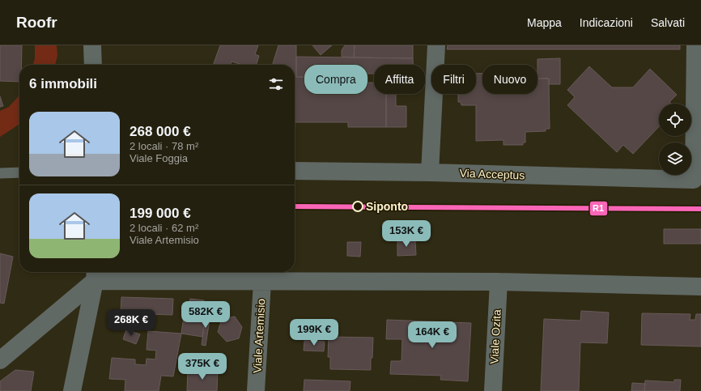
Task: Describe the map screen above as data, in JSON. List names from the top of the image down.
{
  "streets": {
    "street": ["Via Acceptus", "Viale Artemisio", "Viale Ozita"]
  },
  "places": ["Siponto"],
  "lines": ["transit line R1"],
  "page": {
    "header": "Roofr",
    "nav": ["Mappa", "Indicazioni", "Salvati"],
    "chip": [
      "Compra",
      "Affitta",
      "Filtri",
      "Nuovo"
    ],
    "heading": "6 immobili",
    "list": [
      {
        "name": "268 000 €",
        "note": "2 locali · 78 m² · Viale Foggia"
      },
      {
        "name": "199 000 €",
        "note": "2 locali · 62 m² · Viale Artemisio"
      }
    ],
    "price": [
      "153K €",
      "582K €",
      "268K €",
      "199K €",
      "164K €",
      "375K €"
    ]
  }
}
